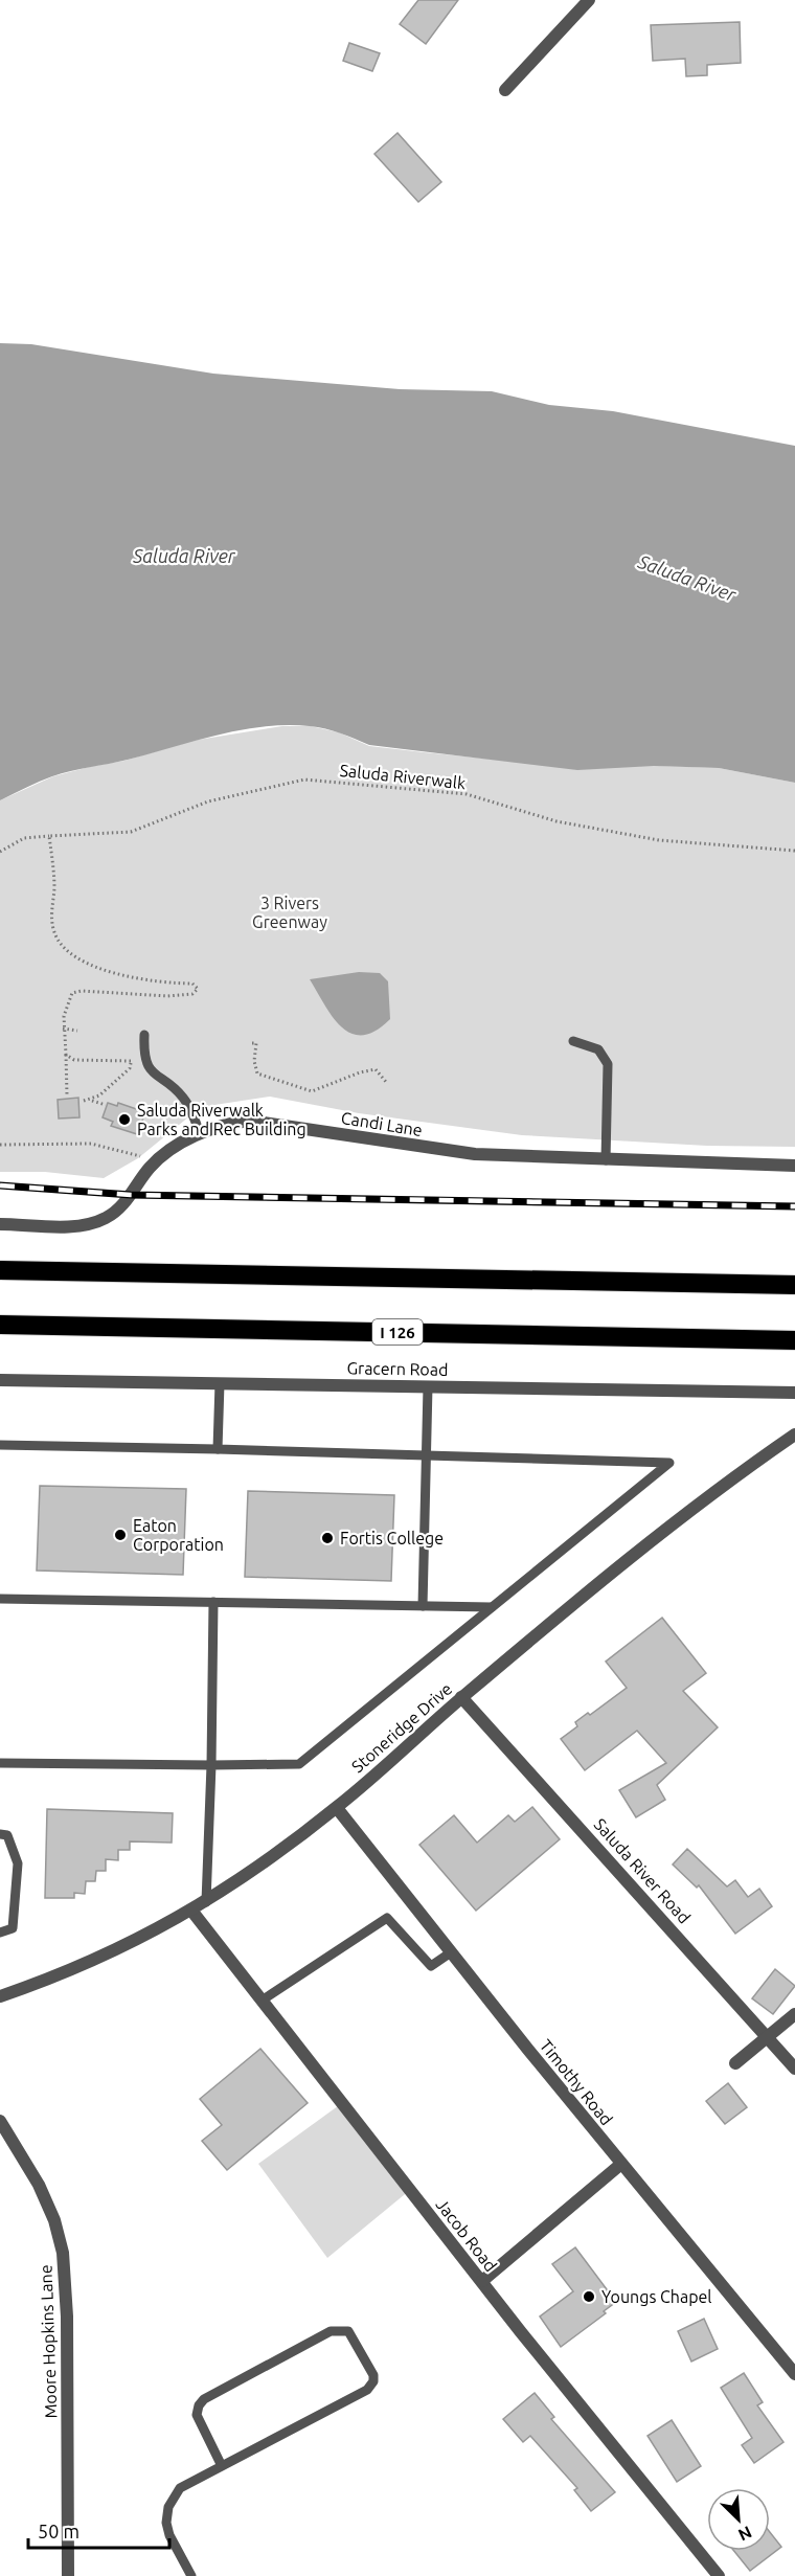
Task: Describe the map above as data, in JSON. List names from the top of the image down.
{
  "streets": {
    "highway": ["I 126"],
    "street": [
      "Candi Lane",
      "Gracern Road",
      "Stoneridge Drive",
      "Saluda River Road",
      "Timothy Road",
      "Jacob Road",
      "Moore Hopkins Lane"
    ],
    "path": ["Saluda Riverwalk"]
  },
  "crossings": [
    ["Stoneridge Drive", "Saluda River Road"],
    ["Stoneridge Drive", "Timothy Road"],
    ["Stoneridge Drive", "Jacob Road"]
  ],
  "water": ["Saluda River"],
  "parks": ["3 Rivers Greenway"],
  "places": [
    "Saluda Riverwalk Parks and Rec Building",
    "Eaton Corporation",
    "Fortis College",
    "Youngs Chapel"
  ],
  "scale_bar": "50 m",
  "north": "bottom right"
}
